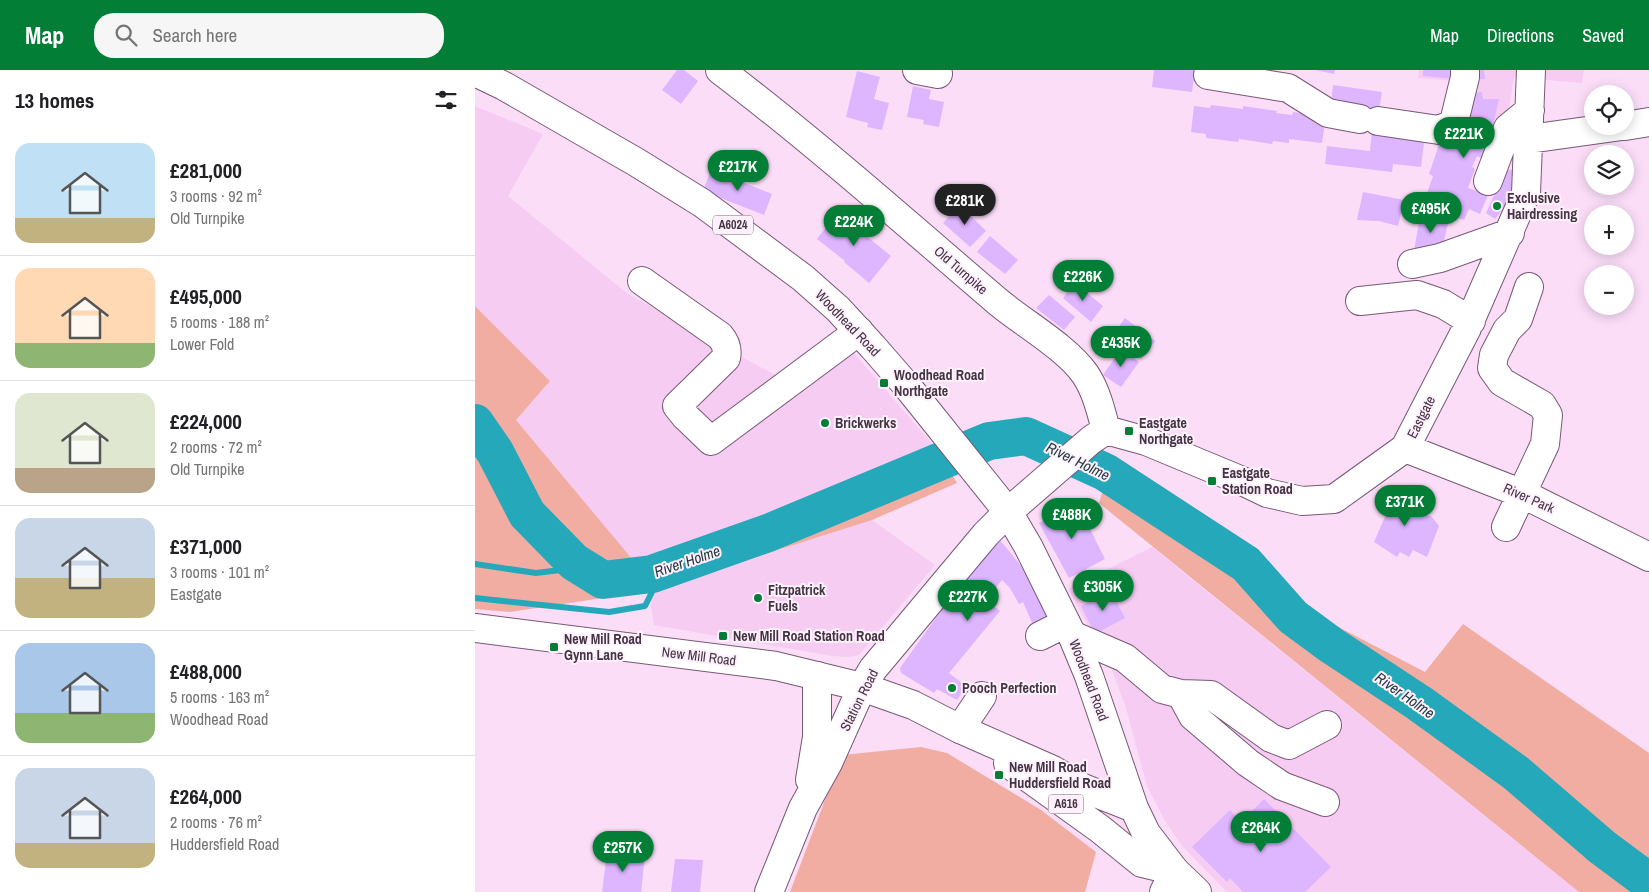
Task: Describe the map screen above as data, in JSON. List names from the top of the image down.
{
  "streets": {
    "street": [
      "A6024",
      "Old Turnpike",
      "Woodhead Road",
      "Eastgate",
      "River Park",
      "New Mill Road",
      "Station Road",
      "A616"
    ]
  },
  "crossings": [
    ["Old Turnpike", "Eastgate"],
    ["Woodhead Road", "Station Road"],
    ["Woodhead Road", "A616"],
    ["Eastgate", "River Park"],
    ["New Mill Road", "Station Road"],
    ["New Mill Road", "A616"],
    ["Station Road", "A616"]
  ],
  "water": ["River Holme"],
  "places": {
    "other": [
      "Exclusive Hairdressing",
      "Brickwerks",
      "Fitzpatrick Fuels",
      "Pooch Perfection"
    ],
    "transit": [
      "Woodhead Road Northgate",
      "Eastgate Northgate",
      "Eastgate Station Road",
      "New Mill Road Station Road",
      "New Mill Road Gynn Lane",
      "New Mill Road Huddersfield Road"
    ]
  },
  "page": {
    "header": "Map",
    "search": "Search here",
    "nav": ["Map", "Directions", "Saved"],
    "heading": "13 homes",
    "map_buttons": ["+", "−"],
    "price": [
      "£221K",
      "£217K",
      "£281K",
      "£495K",
      "£224K",
      "£226K",
      "£435K",
      "£371K",
      "£488K",
      "£305K",
      "£227K",
      "£264K",
      "£257K"
    ],
    "list": [
      {
        "name": "£281,000",
        "note": "3 rooms · 92 m² · Old Turnpike"
      },
      {
        "name": "£495,000",
        "note": "5 rooms · 188 m² · Lower Fold"
      },
      {
        "name": "£224,000",
        "note": "2 rooms · 72 m² · Old Turnpike"
      },
      {
        "name": "£371,000",
        "note": "3 rooms · 101 m² · Eastgate"
      },
      {
        "name": "£488,000",
        "note": "5 rooms · 163 m² · Woodhead Road"
      },
      {
        "name": "£264,000",
        "note": "2 rooms · 76 m² · Huddersfield Road"
      }
    ]
  }
}
